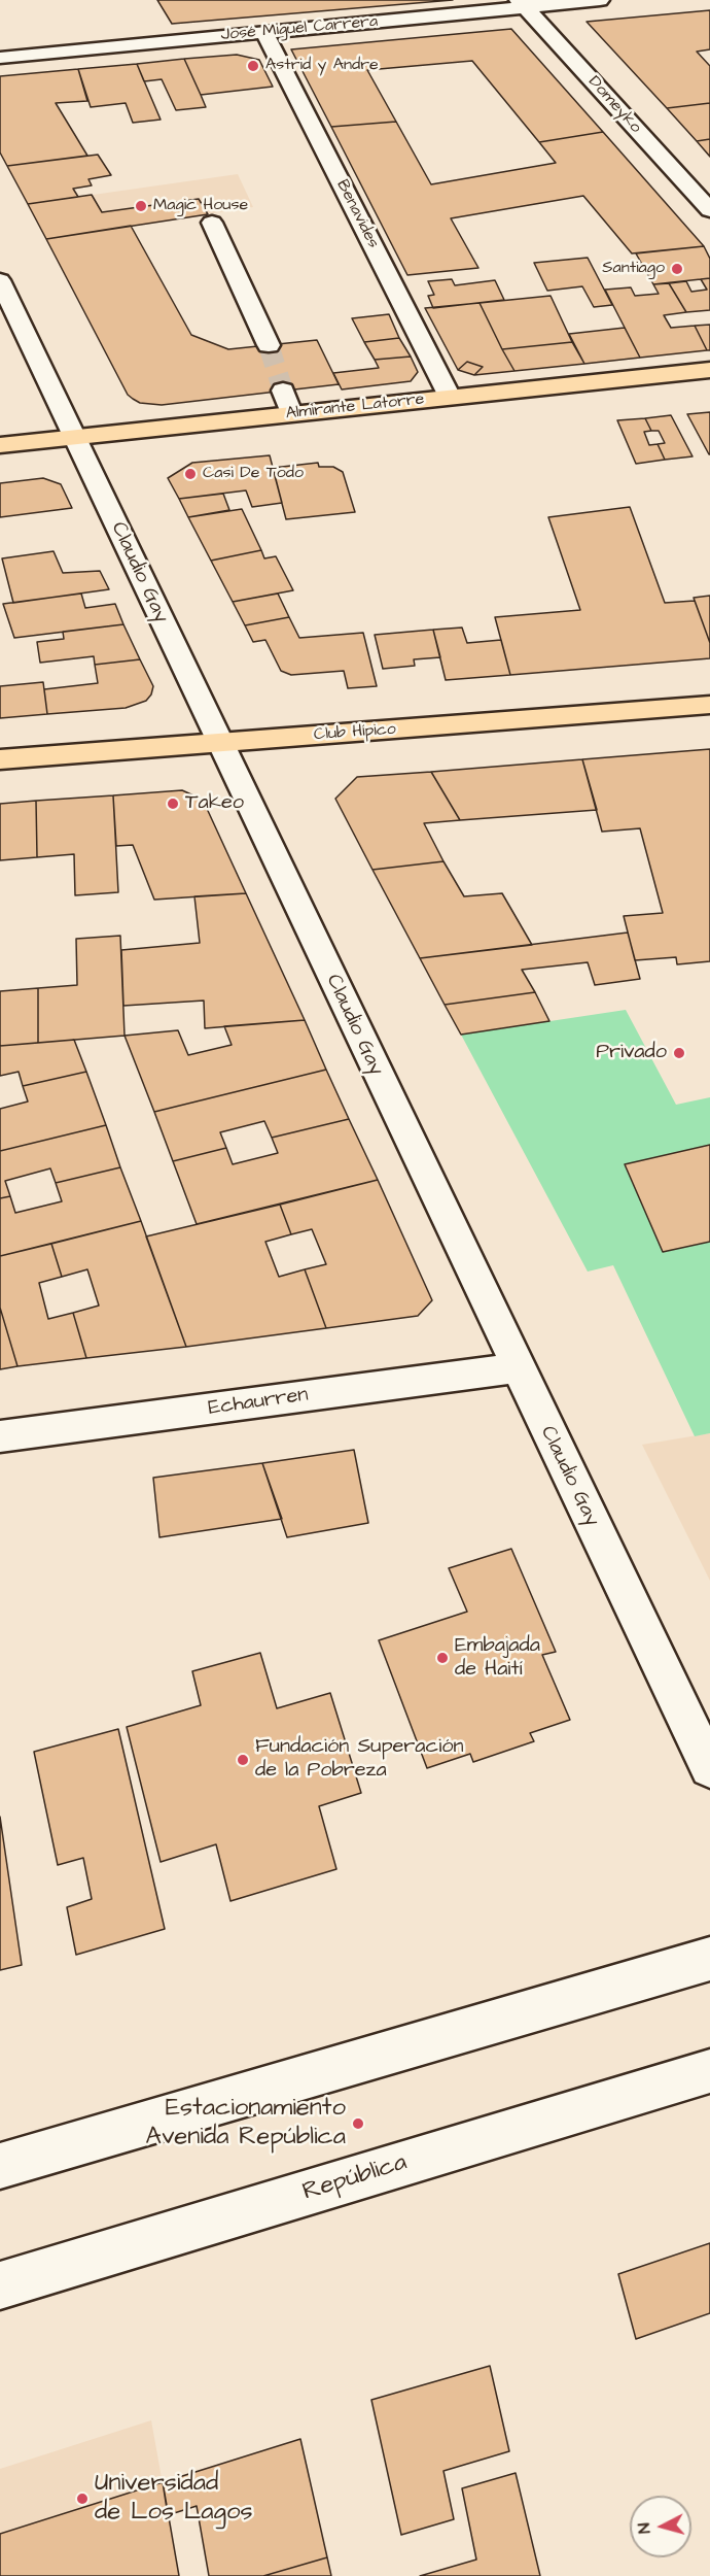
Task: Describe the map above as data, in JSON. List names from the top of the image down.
{
  "streets": {
    "main road": ["Almirante Latorre", "Club Hípico"],
    "street": [
      "José Miguel Carrera",
      "Domeyko",
      "Benavides",
      "Claudio Gay",
      "Echaurren",
      "República"
    ]
  },
  "crossings": [
    ["José Miguel Carrera", "Domeyko"],
    ["José Miguel Carrera", "Benavides"],
    ["Benavides", "Almirante Latorre"],
    ["Almirante Latorre", "Claudio Gay"],
    ["Claudio Gay", "Club Hípico"],
    ["Claudio Gay", "Echaurren"]
  ],
  "places": [
    "Astrid y Andre",
    "Magic House",
    "Santiago",
    "Casi De Todo",
    "Takeo",
    "Privado",
    "Embajada de Haití",
    "Fundación Superación de la Pobreza",
    "Estacionamiento Avenida República",
    "Universidad de Los Lagos"
  ],
  "north": "left"
}
